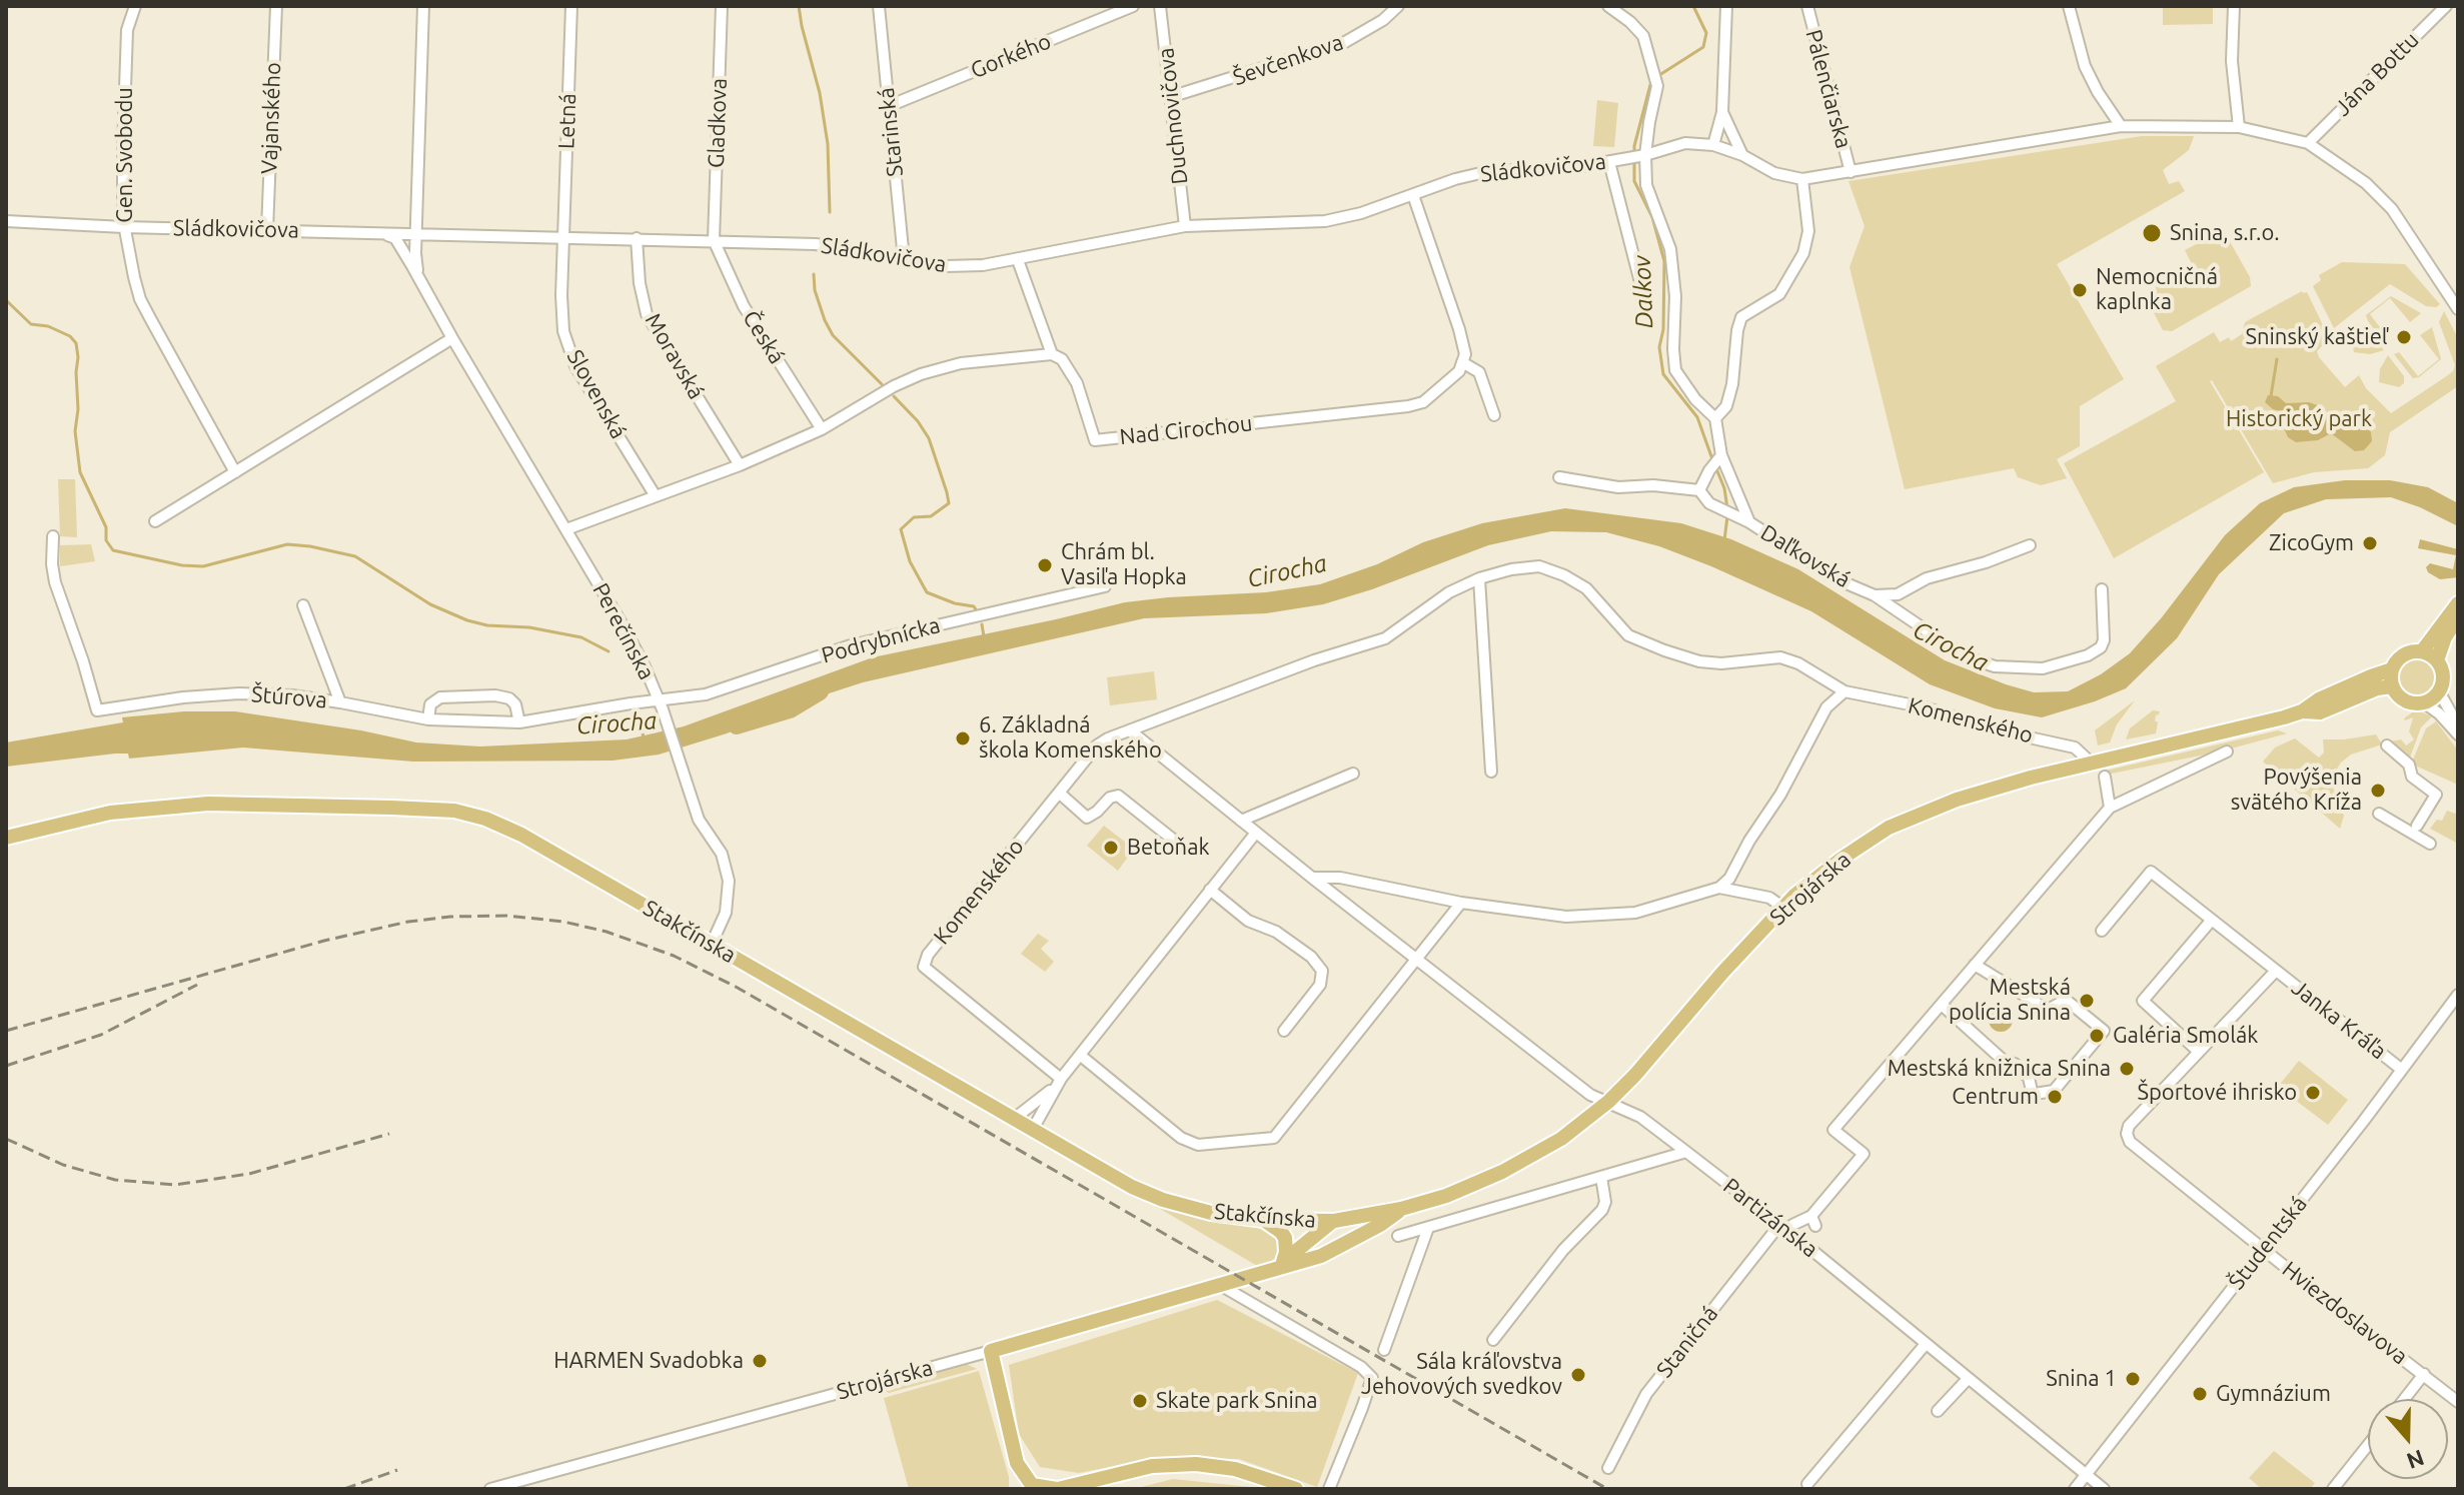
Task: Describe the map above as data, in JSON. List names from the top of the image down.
{
  "streets": {
    "main road": ["Strojárska", "Stakčínska"],
    "street": [
      "Gorkého",
      "Ševčenkova",
      "Jána Bottu",
      "Pálenčiarska",
      "Duchnovičova",
      "Vajanského",
      "Letná",
      "Gladkova",
      "Starinská",
      "Gen. Svobodu",
      "Sládkovičova",
      "Česká",
      "Moravská",
      "Slovenská",
      "Nad Cirochou",
      "Daľkovská",
      "Perečínska",
      "Podrybnícka",
      "Štúrova",
      "Komenského",
      "Janka Kráľa",
      "Partizánska",
      "Študentská",
      "Hviezdoslavova",
      "Staničná"
    ]
  },
  "crossings": [
    ["Gorkého", "Starinská"],
    ["Ševčenkova", "Duchnovičova"],
    ["Jána Bottu", "Sládkovičova"],
    ["Pálenčiarska", "Sládkovičova"],
    ["Duchnovičova", "Sládkovičova"],
    ["Vajanského", "Sládkovičova"],
    ["Letná", "Sládkovičova"],
    ["Letná", "Slovenská"],
    ["Gladkova", "Sládkovičova"],
    ["Gladkova", "Česká"],
    ["Starinská", "Sládkovičova"],
    ["Gen. Svobodu", "Sládkovičova"],
    ["Sládkovičova", "Česká"],
    ["Sládkovičova", "Moravská"],
    ["Sládkovičova", "Slovenská"],
    ["Sládkovičova", "Perečínska"],
    ["Perečínska", "Podrybnícka"],
    ["Perečínska", "Štúrova"],
    ["Perečínska", "Stakčínska"],
    ["Podrybnícka", "Štúrova"],
    ["Komenského", "Strojárska"],
    ["Strojárska", "Stakčínska"],
    ["Strojárska", "Partizánska"],
    ["Janka Kráľa", "Študentská"],
    ["Janka Kráľa", "Hviezdoslavova"],
    ["Partizánska", "Študentská"],
    ["Partizánska", "Staničná"],
    ["Študentská", "Hviezdoslavova"]
  ],
  "water": ["Dalkov", "Cirocha"],
  "parks": ["Historický park"],
  "places": [
    "Snina, s.r.o.",
    "Nemocničná kaplnka",
    "Sninský kaštieľ",
    "ZicoGym",
    "Chrám bl. Vasiľa Hopka",
    "6. Základná škola Komenského",
    "Povýšenia svätého Kríža",
    "Betoňak",
    "Mestská polícia Snina",
    "Galéria Smolák",
    "Mestská knižnica Snina",
    "Športové ihrisko",
    "Centrum",
    "HARMEN Svadobka",
    "Sála kráľovstva Jehovových svedkov",
    "Snina 1",
    "Gymnázium",
    "Skate park Snina"
  ],
  "north": "bottom"
}
